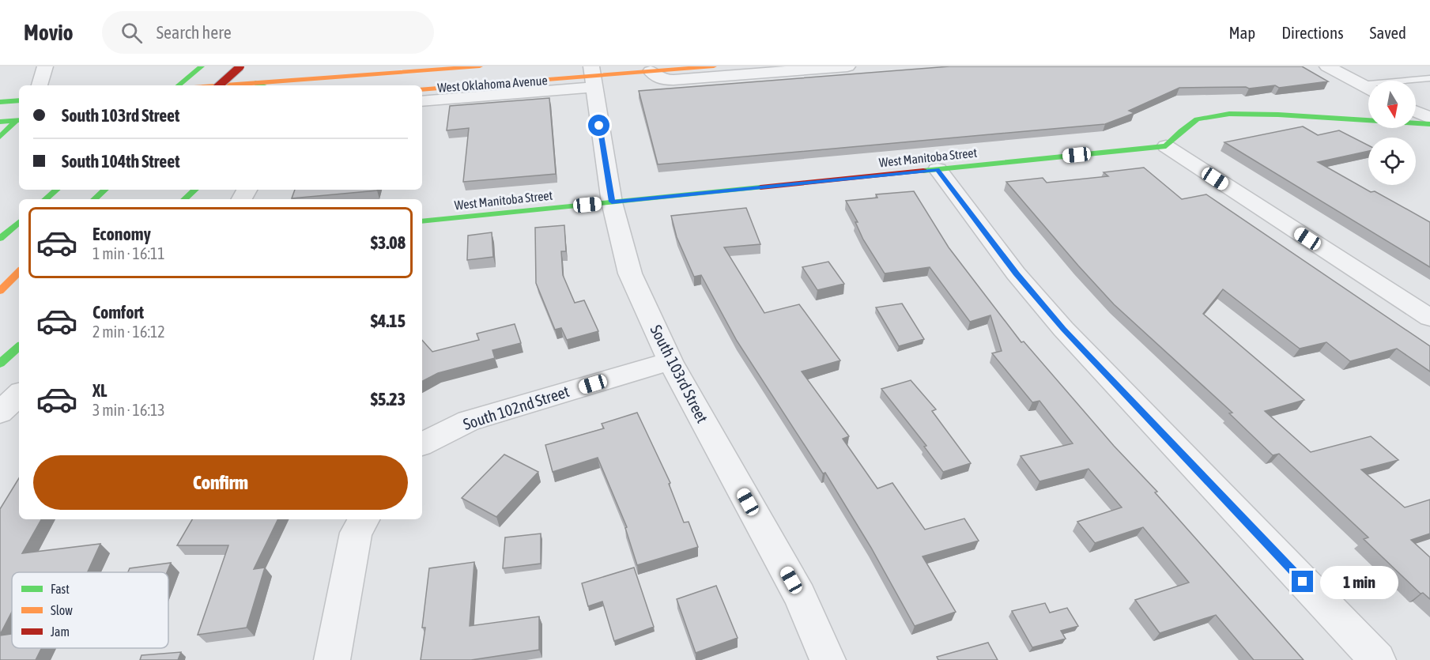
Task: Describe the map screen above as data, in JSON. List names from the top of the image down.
{
  "streets": {
    "main road": ["West Oklahoma Avenue", "West Manitoba Street"],
    "street": ["South 103rd Street", "South 102nd Street"]
  },
  "crossings": [
    ["West Oklahoma Avenue", "South 103rd Street"],
    ["West Manitoba Street", "South 103rd Street"],
    ["South 103rd Street", "South 102nd Street"]
  ],
  "legend": ["Fast", "Slow", "Jam"],
  "north": "bottom",
  "page": {
    "header": "Movio",
    "search": "Search here",
    "nav": ["Map", "Directions", "Saved"],
    "banner": ["South 103rd Street", "South 104th Street"],
    "list": [
      {
        "name": "Economy",
        "note": "1 min · 16:11",
        "value": "$3.08"
      },
      {
        "name": "Comfort",
        "note": "2 min · 16:12",
        "value": "$4.15"
      },
      {
        "name": "XL",
        "note": "3 min · 16:13",
        "value": "$5.23"
      }
    ],
    "buttons": "Confirm",
    "bubble": "1 min"
  }
}
